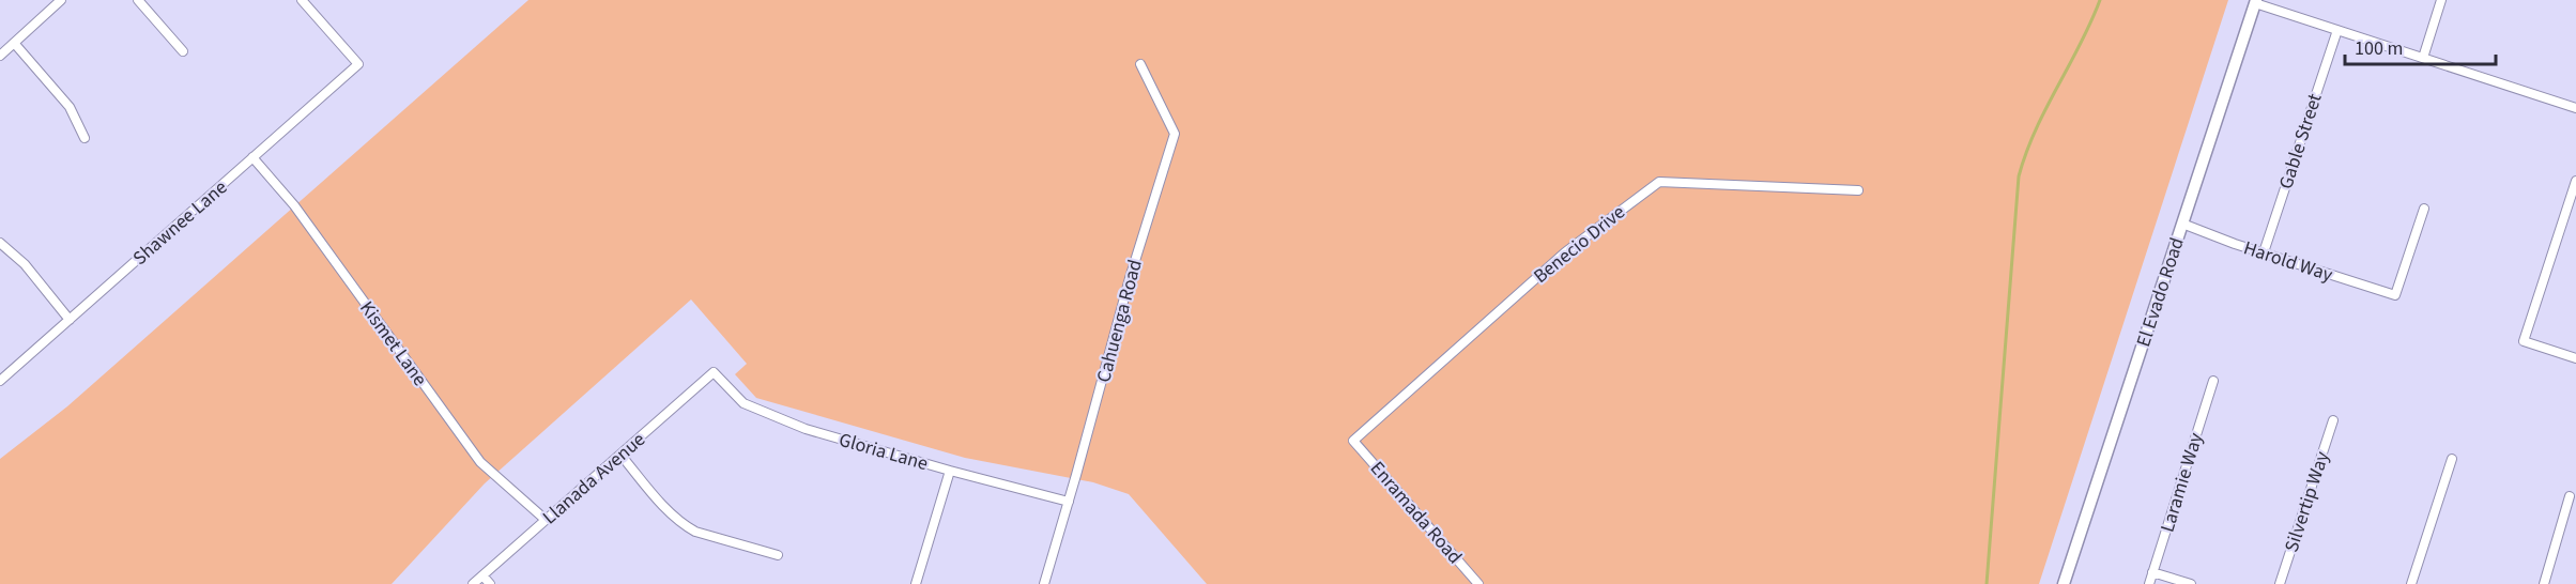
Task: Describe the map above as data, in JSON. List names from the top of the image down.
{
  "streets": {
    "street": [
      "Gable Street",
      "Shawnee Lane",
      "Benecio Drive",
      "Harold Way",
      "El Evado Road",
      "Cahuenga Road",
      "Kismet Lane",
      "Gloria Lane",
      "Llanada Avenue",
      "Laramie Way",
      "Silvertip Way",
      "Enramada Road"
    ]
  },
  "crossings": [
    ["Gable Street", "Harold Way"],
    ["Shawnee Lane", "Kismet Lane"],
    ["Benecio Drive", "Enramada Road"],
    ["Harold Way", "El Evado Road"],
    ["Cahuenga Road", "Gloria Lane"],
    ["Kismet Lane", "Llanada Avenue"],
    ["Gloria Lane", "Llanada Avenue"]
  ],
  "scale_bar": "100 m"
}
